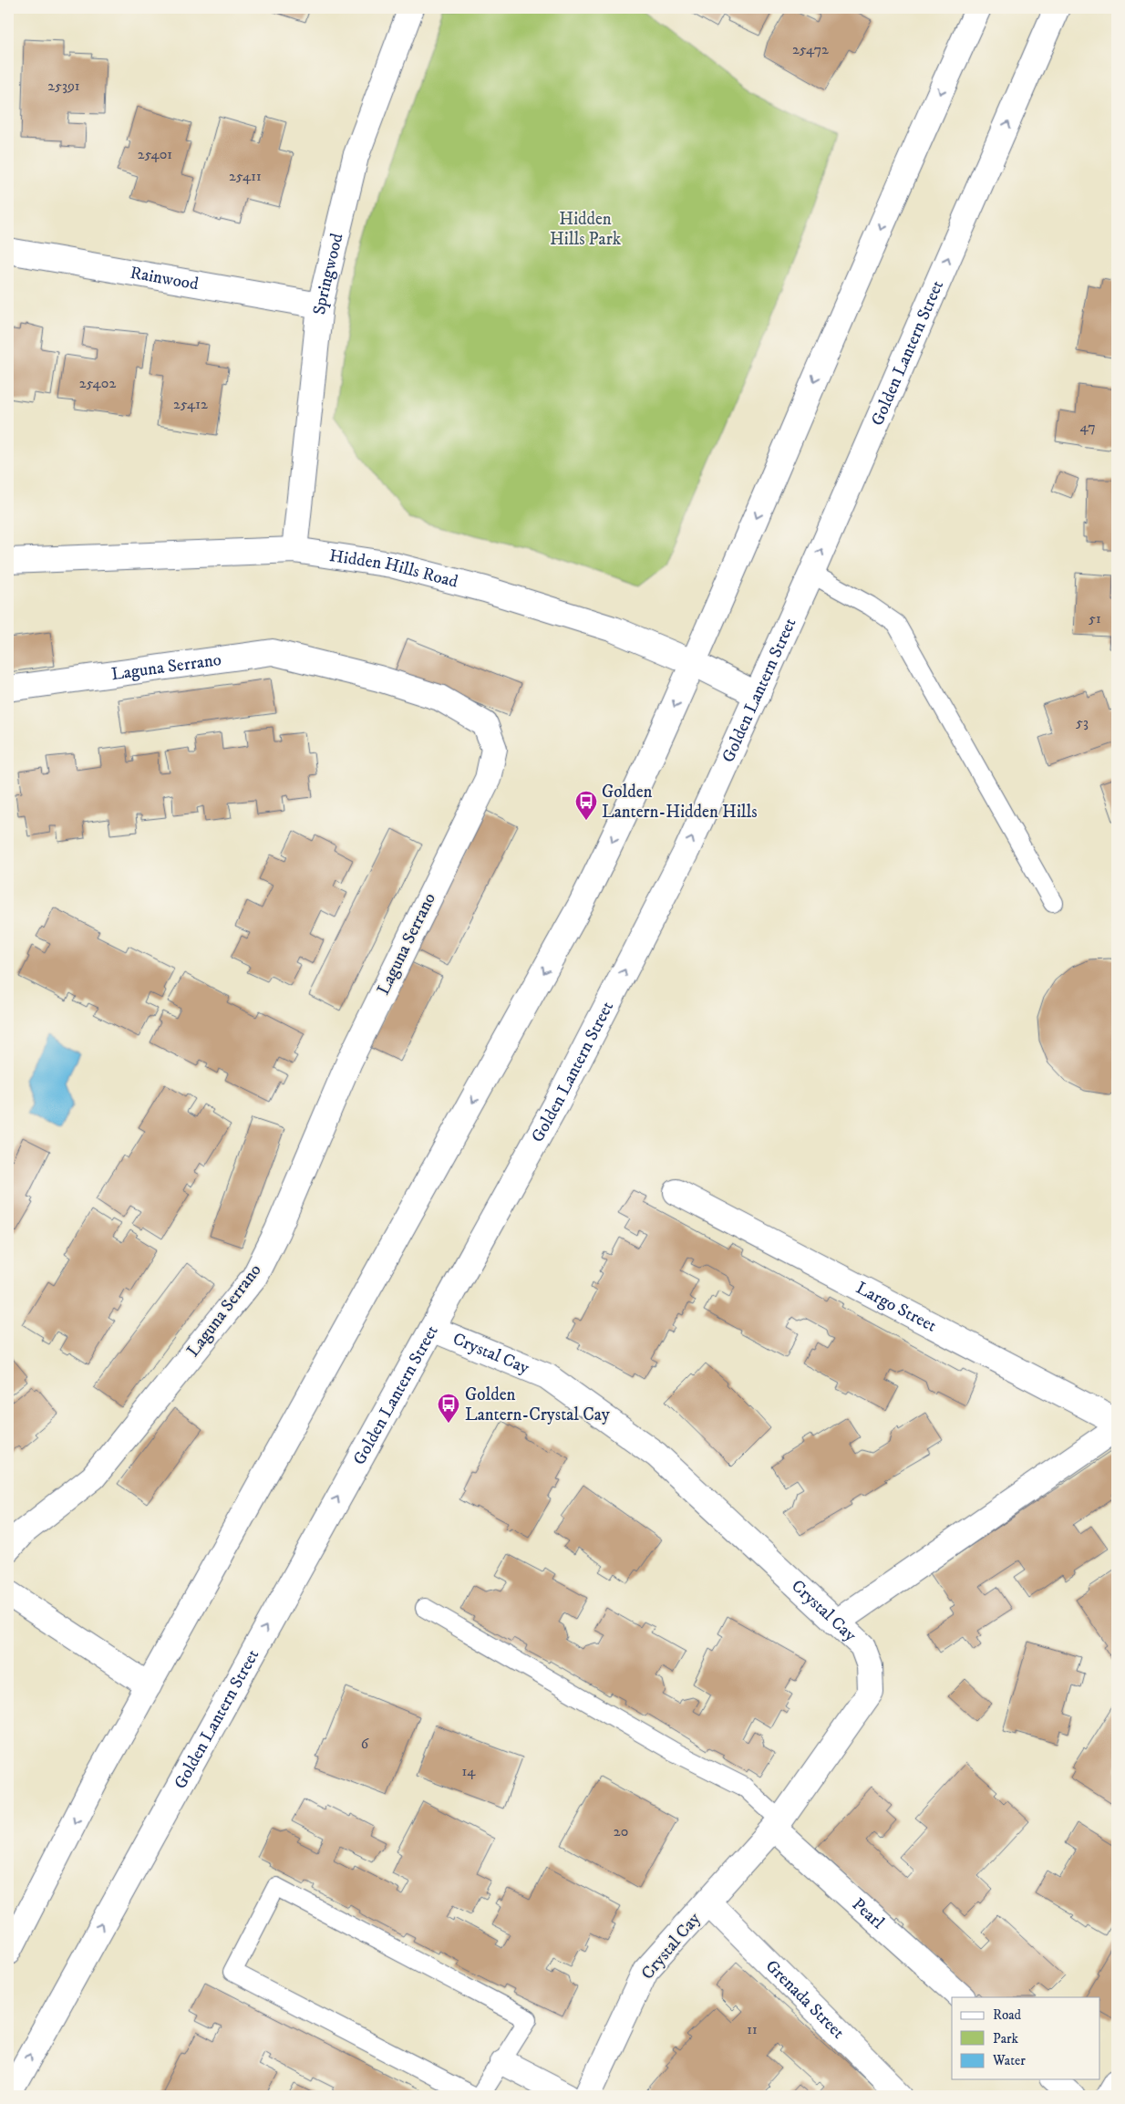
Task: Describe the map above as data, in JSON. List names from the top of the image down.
{
  "streets": {
    "street": [
      "Springwood",
      "Rainwood",
      "Golden Lantern Street",
      "Hidden Hills Road",
      "Laguna Serrano",
      "Largo Street",
      "Crystal Cay",
      "Pearl",
      "Grenada Street"
    ]
  },
  "crossings": [
    ["Springwood", "Rainwood"],
    ["Springwood", "Hidden Hills Road"],
    ["Golden Lantern Street", "Hidden Hills Road"],
    ["Golden Lantern Street", "Crystal Cay"],
    ["Crystal Cay", "Pearl"],
    ["Crystal Cay", "Grenada Street"]
  ],
  "parks": ["Hidden Hills Park"],
  "places": {
    "bus stop": ["Golden Lantern-Hidden Hills", "Golden Lantern-Crystal Cay"]
  },
  "house_numbers": [
    "25472",
    "25391",
    "25401",
    "25411",
    "25402",
    "25412",
    "47",
    "51",
    "53",
    "6",
    "14",
    "20",
    "11"
  ],
  "legend": ["Road", "Park", "Water"]
}
